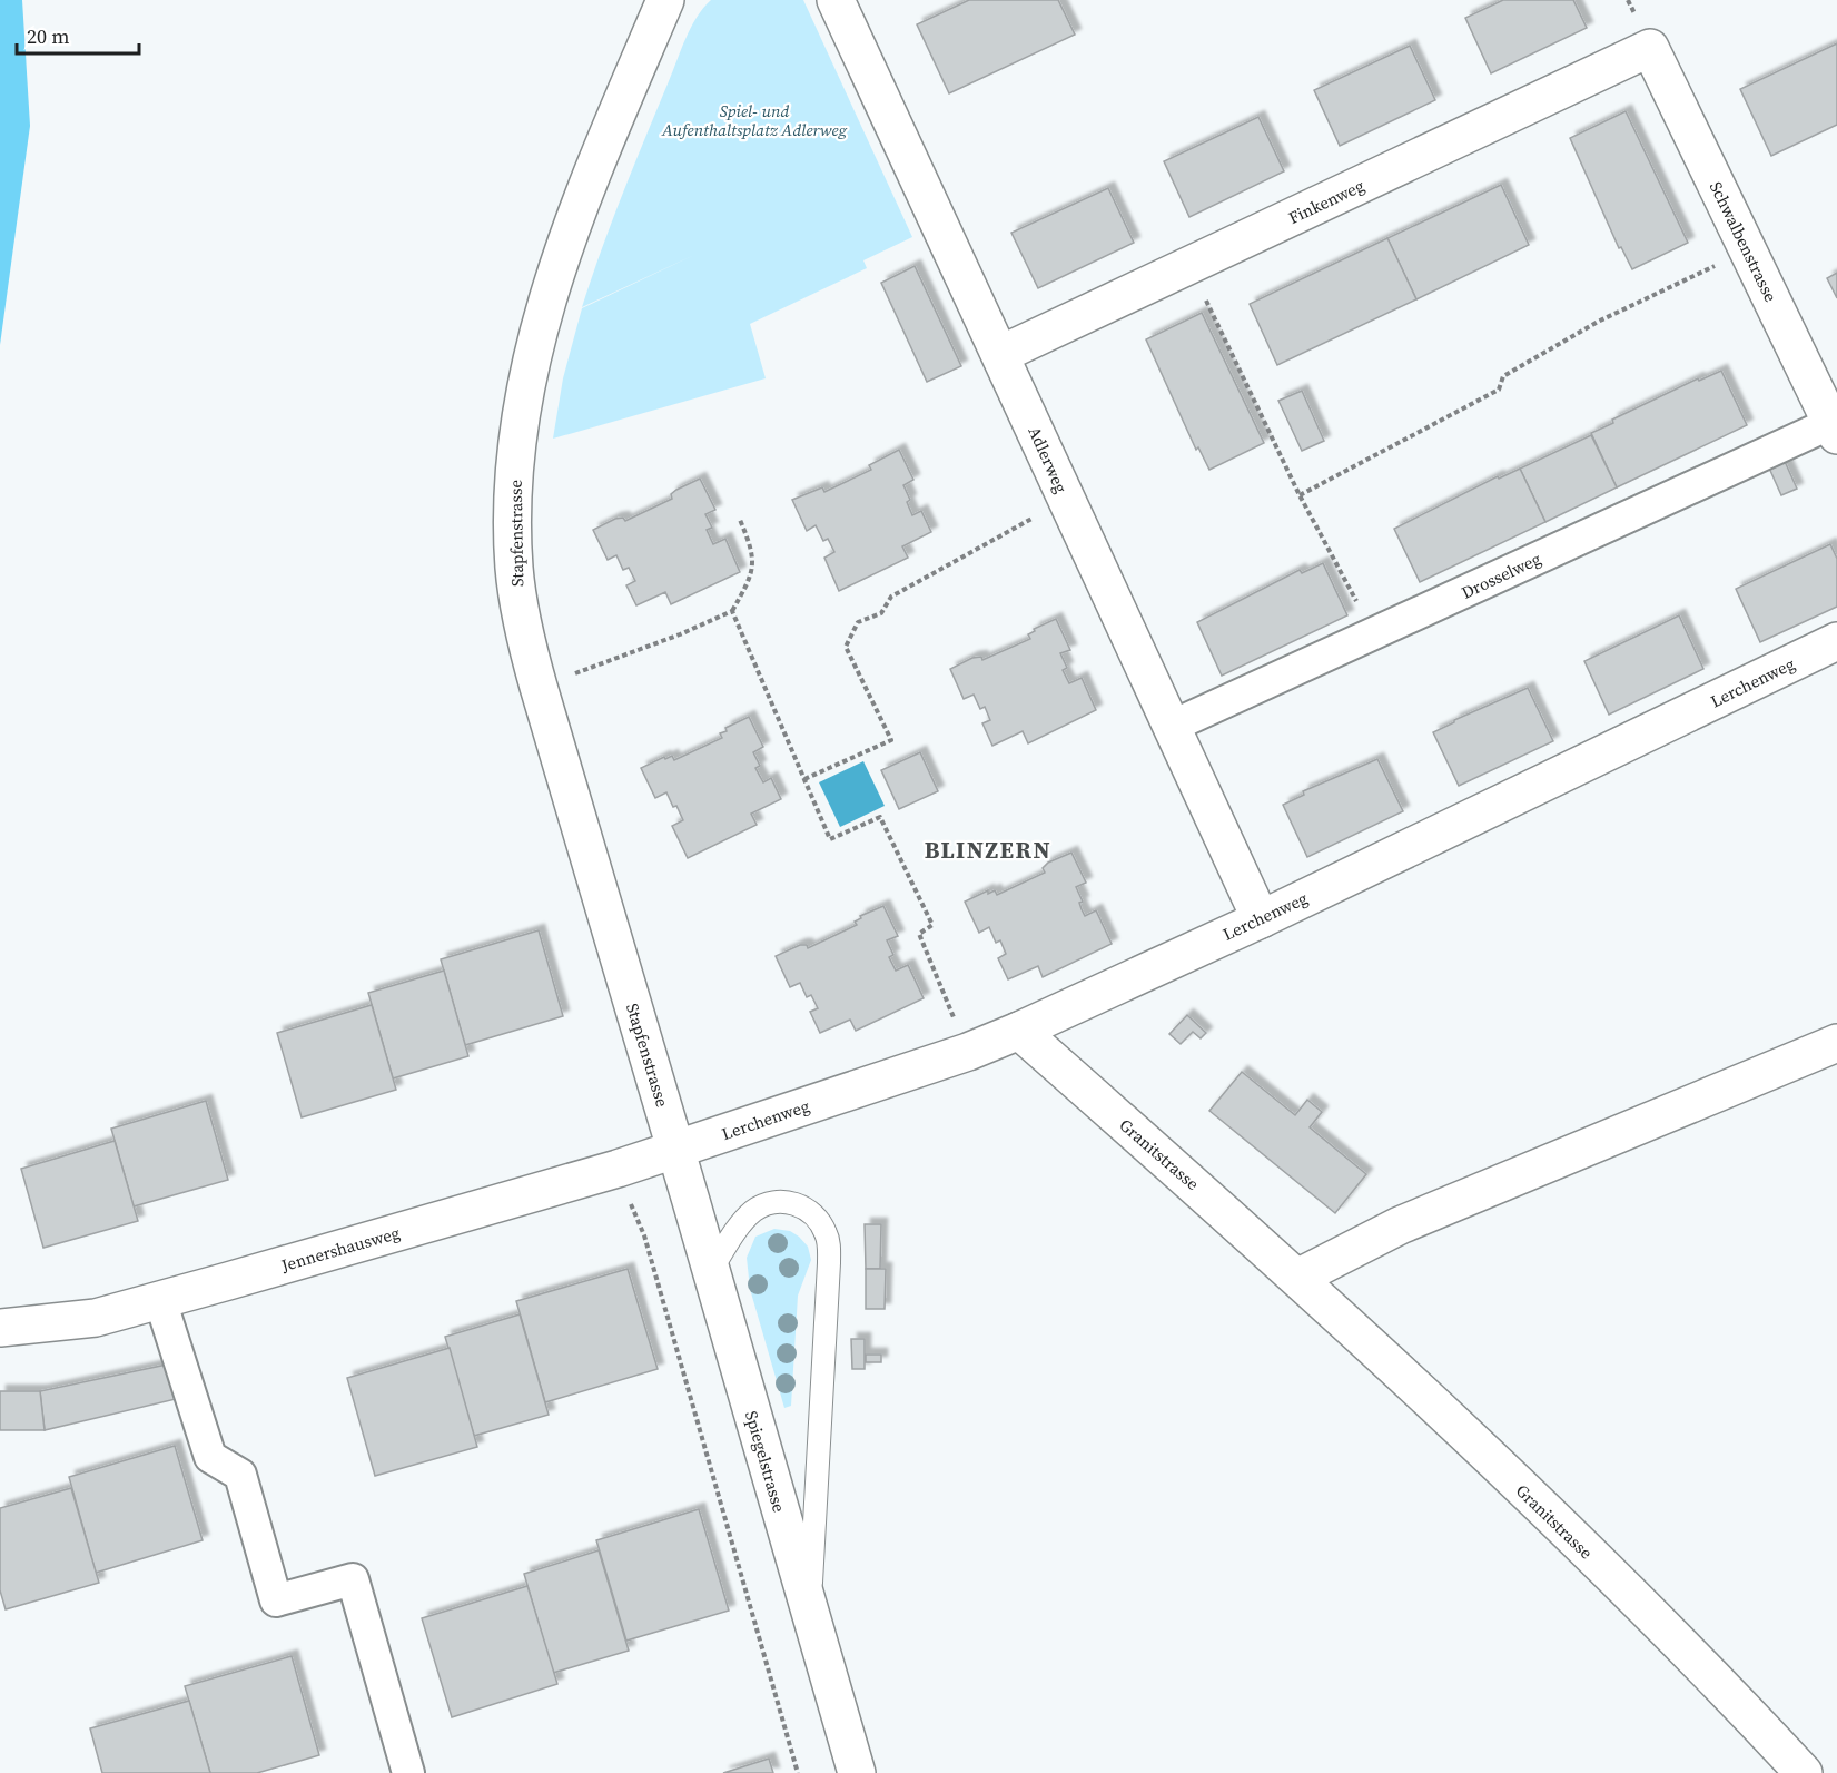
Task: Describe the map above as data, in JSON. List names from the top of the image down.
{
  "streets": {
    "street": [
      "Finkenweg",
      "Schwalbenstrasse",
      "Adlerweg",
      "Stapfenstrasse",
      "Drosselweg",
      "Lerchenweg",
      "Granitstrasse",
      "Jennershausweg",
      "Spiegelstrasse"
    ]
  },
  "crossings": [
    ["Finkenweg", "Schwalbenstrasse"],
    ["Finkenweg", "Adlerweg"],
    ["Schwalbenstrasse", "Drosselweg"],
    ["Adlerweg", "Drosselweg"],
    ["Adlerweg", "Lerchenweg"],
    ["Stapfenstrasse", "Lerchenweg"],
    ["Stapfenstrasse", "Jennershausweg"],
    ["Stapfenstrasse", "Spiegelstrasse"],
    ["Lerchenweg", "Granitstrasse"],
    ["Lerchenweg", "Jennershausweg"],
    ["Lerchenweg", "Spiegelstrasse"],
    ["Jennershausweg", "Spiegelstrasse"]
  ],
  "districts": ["BLINZERN"],
  "parks": ["Spiel- und Aufenthaltsplatz Adlerweg"],
  "scale_bar": "20 m"
}
